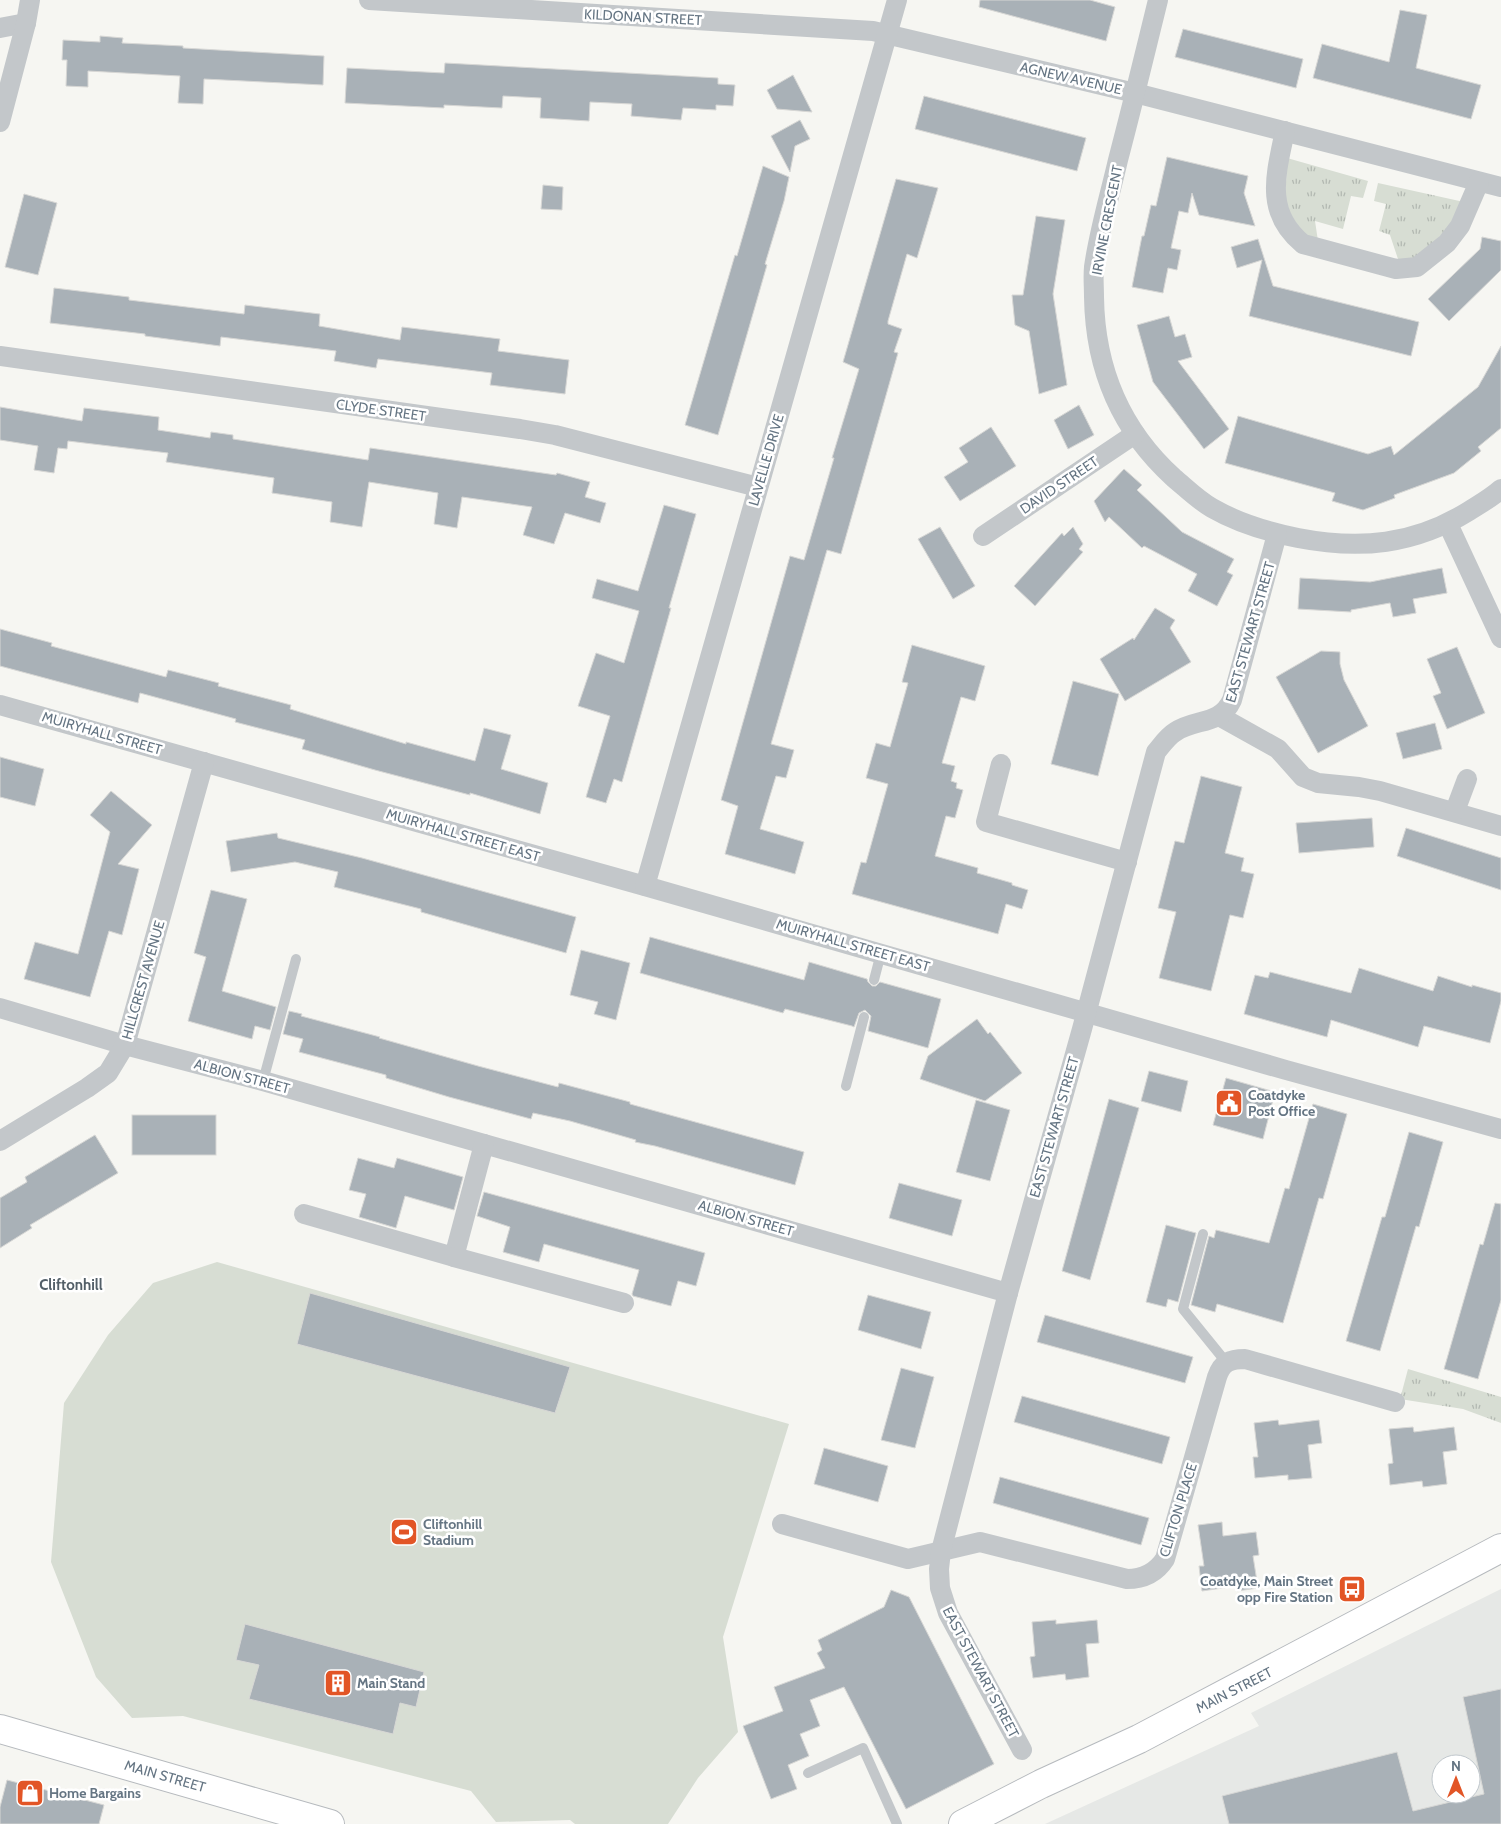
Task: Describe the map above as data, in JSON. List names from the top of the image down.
{
  "streets": {
    "main road": ["MAIN STREET"],
    "street": [
      "KILDONAN STREET",
      "AGNEW AVENUE",
      "IRVINE CRESCENT",
      "CLYDE STREET",
      "LAVELLE DRIVE",
      "DAVID STREET",
      "EAST STEWART STREET",
      "MUIRYHALL STREET",
      "MUIRYHALL STREET EAST",
      "HILLCREST AVENUE",
      "ALBION STREET",
      "CLIFTON PLACE"
    ]
  },
  "crossings": [
    ["KILDONAN STREET", "AGNEW AVENUE"],
    ["AGNEW AVENUE", "IRVINE CRESCENT"],
    ["AGNEW AVENUE", "LAVELLE DRIVE"],
    ["IRVINE CRESCENT", "DAVID STREET"],
    ["IRVINE CRESCENT", "EAST STEWART STREET"],
    ["CLYDE STREET", "LAVELLE DRIVE"],
    ["LAVELLE DRIVE", "MUIRYHALL STREET EAST"],
    ["EAST STEWART STREET", "MUIRYHALL STREET EAST"],
    ["EAST STEWART STREET", "ALBION STREET"],
    ["EAST STEWART STREET", "CLIFTON PLACE"],
    ["MUIRYHALL STREET", "MUIRYHALL STREET EAST"],
    ["MUIRYHALL STREET", "HILLCREST AVENUE"],
    ["MUIRYHALL STREET EAST", "HILLCREST AVENUE"],
    ["HILLCREST AVENUE", "ALBION STREET"]
  ],
  "districts": ["Cliftonhill"],
  "places": {
    "public building": ["Coatdyke Post Office"],
    "sports": ["Cliftonhill Stadium"],
    "bus stop": ["Coatdyke, Main Street opp Fire Station"],
    "building": ["Main Stand"],
    "shop": ["Home Bargains"]
  },
  "north": "top"
}
